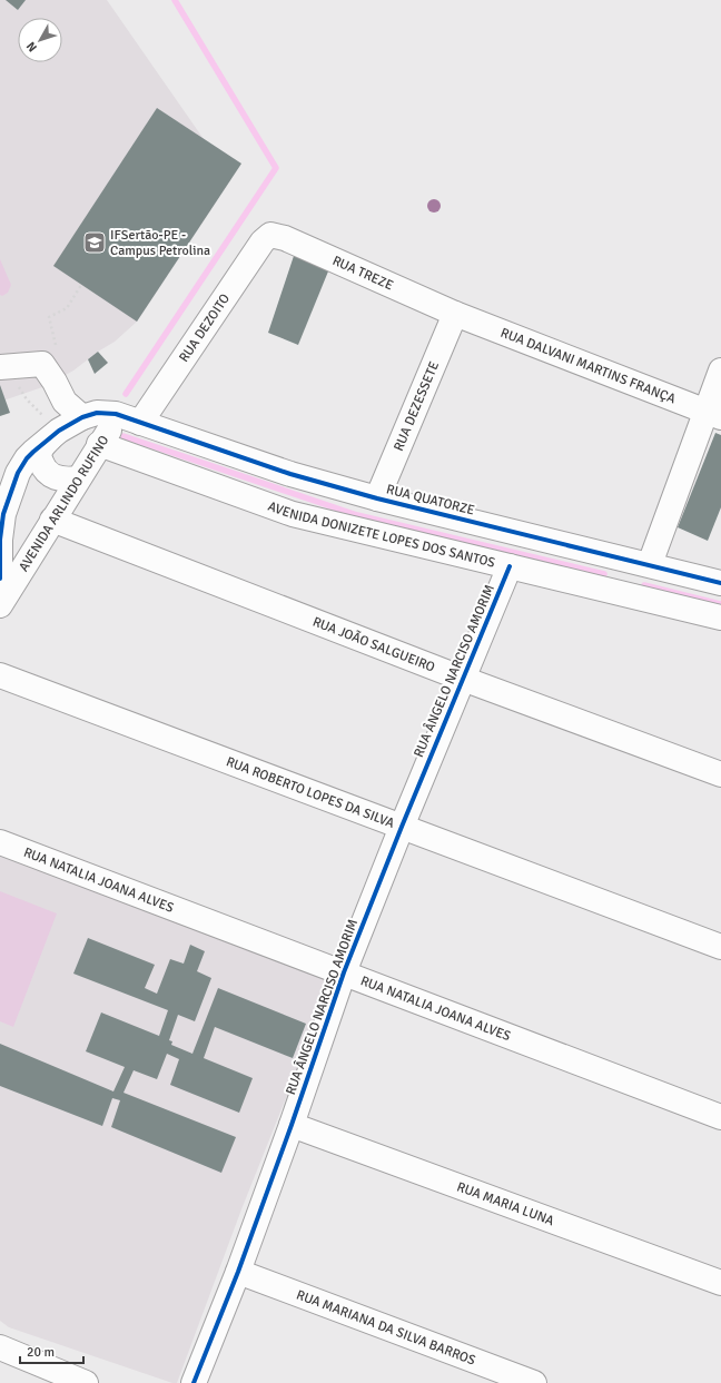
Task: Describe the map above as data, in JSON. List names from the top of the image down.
{
  "streets": {
    "street": [
      "RUA TREZE",
      "RUA DEZOITO",
      "RUA DALVANI MARTINS FRANÇA",
      "RUA DEZESSETE",
      "RUA QUATORZE",
      "AVENIDA ARLINDO RUFINO",
      "AVENIDA DONIZETE LOPES DOS SANTOS",
      "RUA JOÃO SALGUEIRO",
      "RUA ÂNGELO NARCISO AMORIM",
      "RUA ROBERTO LOPES DA SILVA",
      "RUA NATALIA JOANA ALVES",
      "RUA MARIA LUNA",
      "RUA MARIANA DA SILVA BARROS"
    ]
  },
  "crossings": [
    ["RUA TREZE", "RUA DEZOITO"],
    ["RUA TREZE", "RUA DALVANI MARTINS FRANÇA"],
    ["RUA TREZE", "RUA DEZESSETE"],
    ["RUA DEZOITO", "RUA QUATORZE"],
    ["RUA DEZOITO", "AVENIDA ARLINDO RUFINO"],
    ["RUA DALVANI MARTINS FRANÇA", "RUA DEZESSETE"],
    ["RUA DEZESSETE", "RUA QUATORZE"],
    ["RUA QUATORZE", "AVENIDA ARLINDO RUFINO"],
    ["AVENIDA ARLINDO RUFINO", "AVENIDA DONIZETE LOPES DOS SANTOS"],
    ["AVENIDA ARLINDO RUFINO", "RUA JOÃO SALGUEIRO"],
    ["AVENIDA DONIZETE LOPES DOS SANTOS", "RUA ÂNGELO NARCISO AMORIM"],
    ["RUA JOÃO SALGUEIRO", "RUA ÂNGELO NARCISO AMORIM"],
    ["RUA ÂNGELO NARCISO AMORIM", "RUA ROBERTO LOPES DA SILVA"],
    ["RUA ÂNGELO NARCISO AMORIM", "RUA NATALIA JOANA ALVES"],
    ["RUA ÂNGELO NARCISO AMORIM", "RUA MARIA LUNA"],
    ["RUA ÂNGELO NARCISO AMORIM", "RUA MARIANA DA SILVA BARROS"]
  ],
  "places": {
    "school or university": ["IFSertão-PE - Campus Petrolina"]
  },
  "scale_bar": "20 m",
  "north": "bottom left"
}
